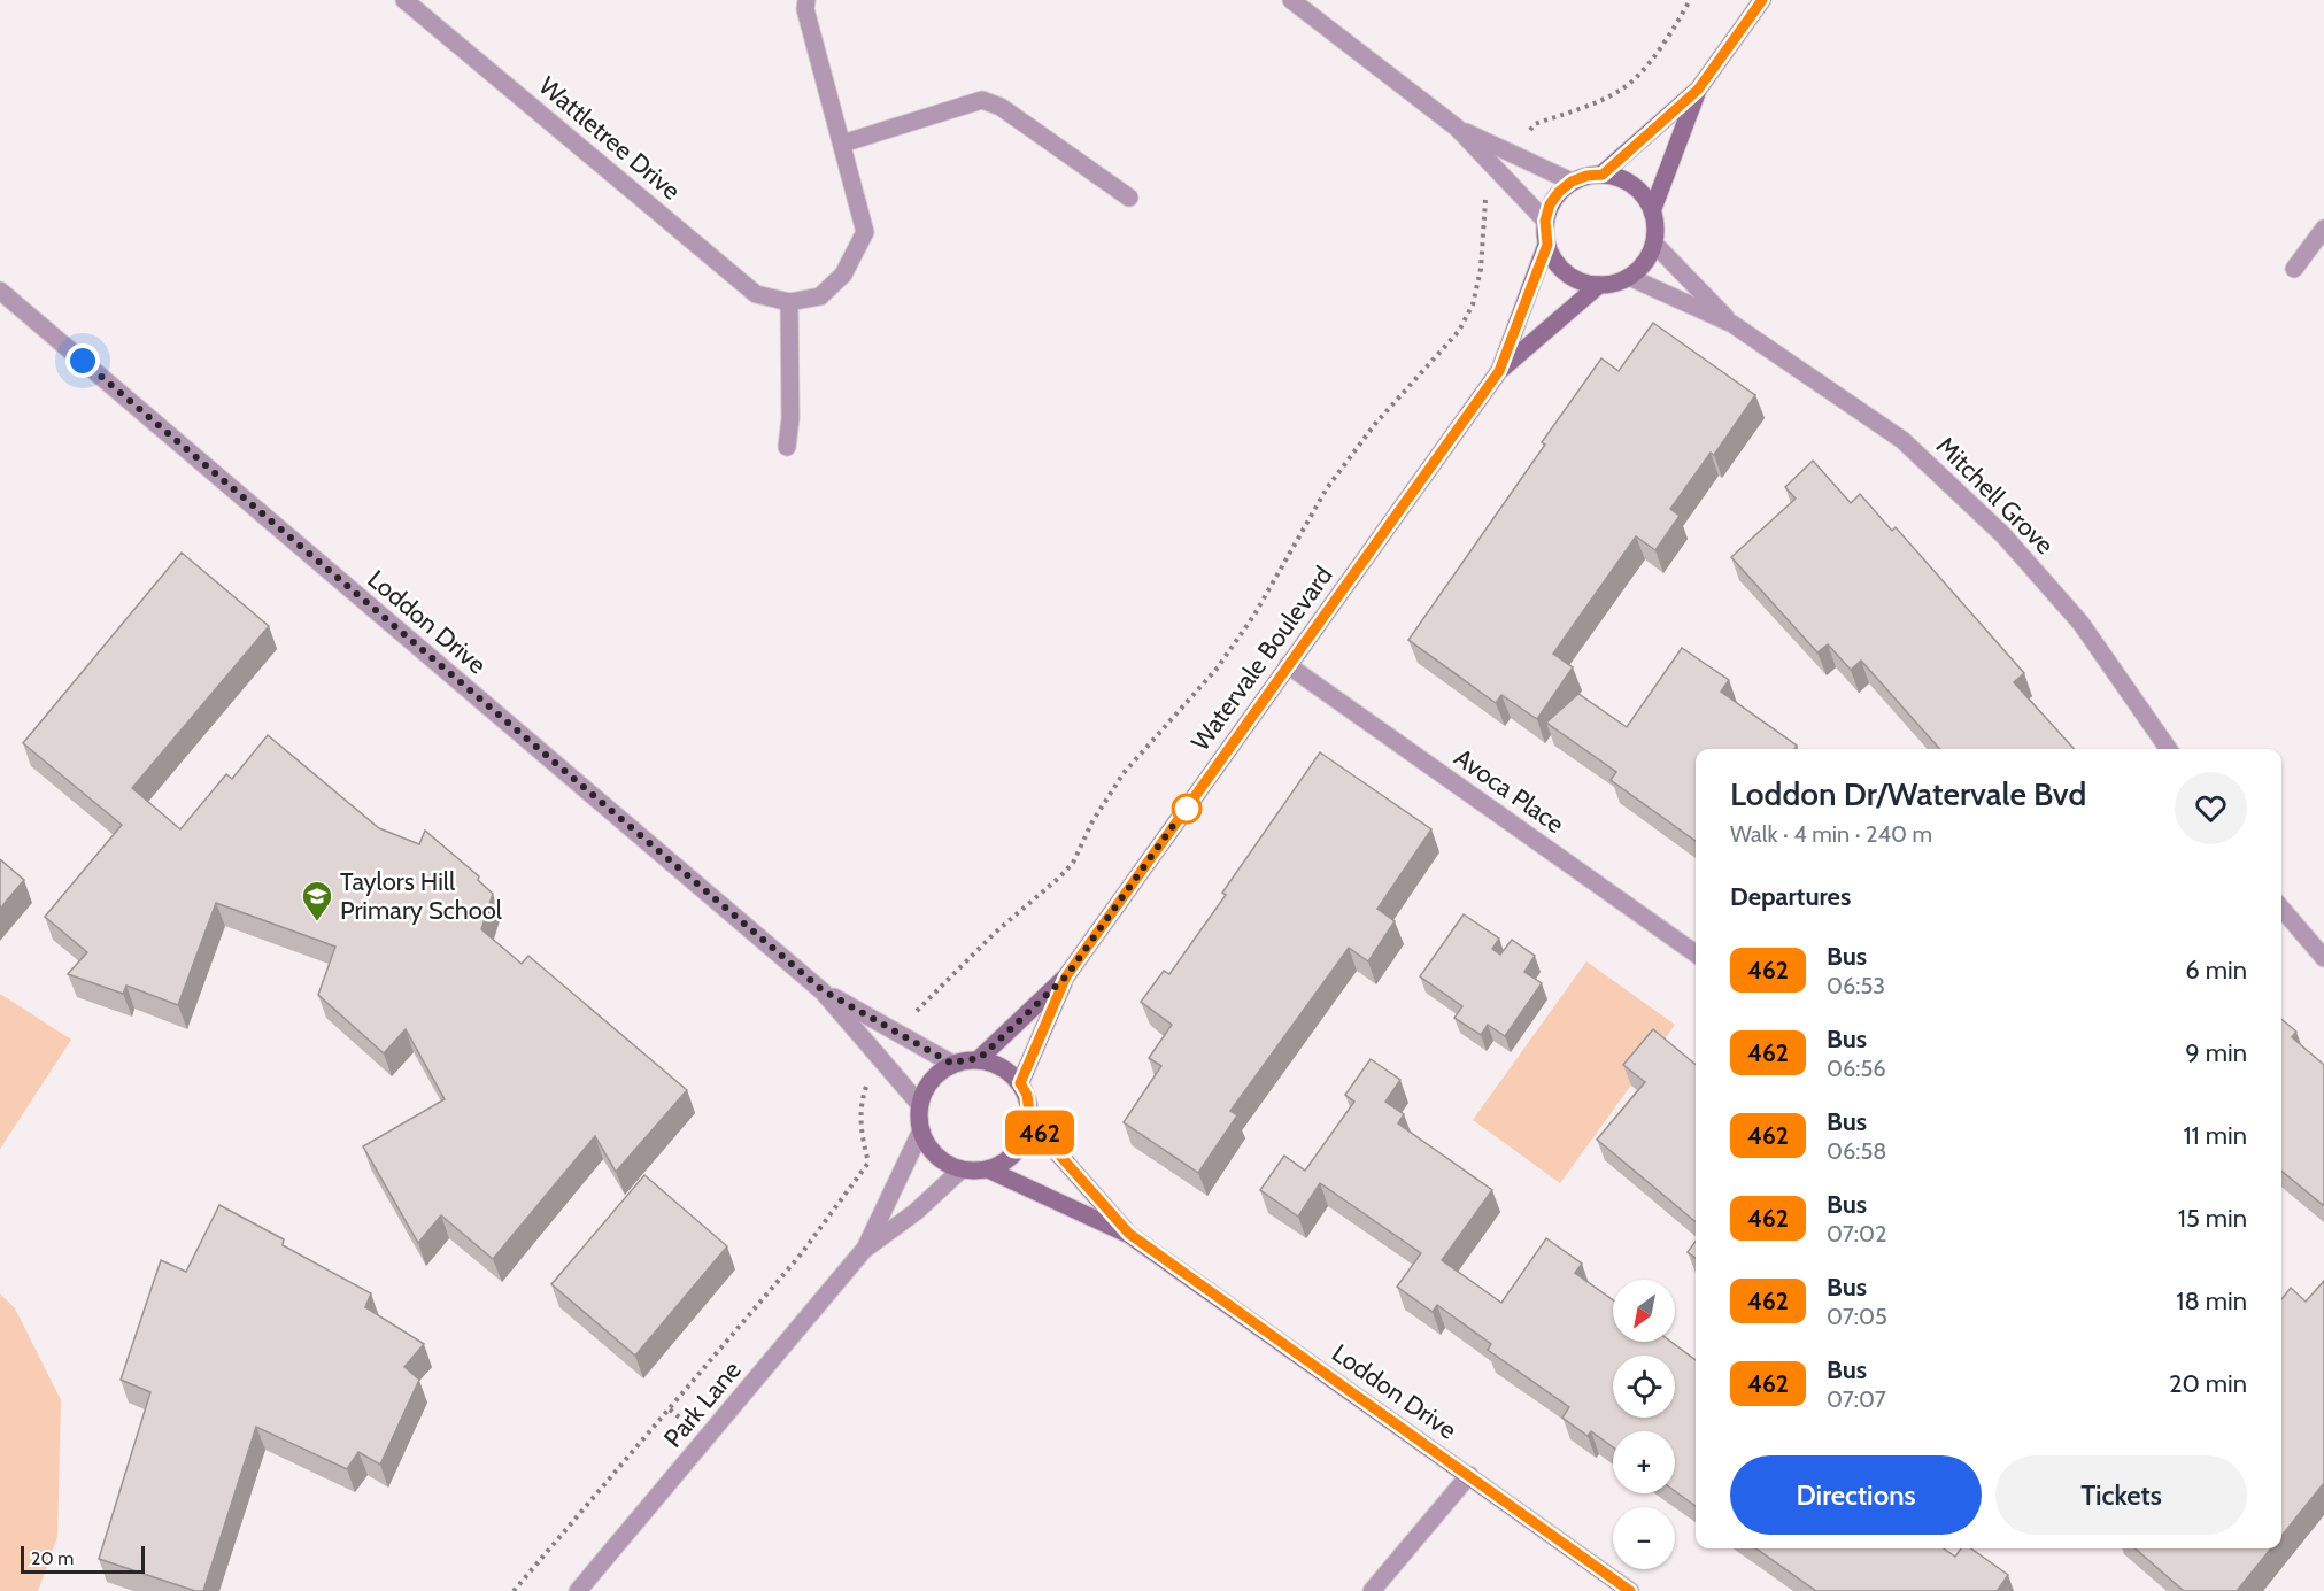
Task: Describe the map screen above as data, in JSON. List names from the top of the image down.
{
  "streets": {
    "street": [
      "Wattletree Drive",
      "Mitchell Grove",
      "Loddon Drive",
      "Watervale Boulevard",
      "Avoca Place",
      "Park Lane"
    ]
  },
  "crossings": [
    ["Mitchell Grove", "Watervale Boulevard"],
    ["Loddon Drive", "Watervale Boulevard"],
    ["Loddon Drive", "Park Lane"],
    ["Watervale Boulevard", "Avoca Place"],
    ["Watervale Boulevard", "Park Lane"]
  ],
  "places": {
    "school or university": ["Taylors Hill Primary School"]
  },
  "lines": ["bus line 462"],
  "scale_bar": "20 m",
  "north": "bottom left",
  "page": {
    "on_map": "462",
    "heading": [
      ["Loddon Dr/Watervale Bvd", "Walk · 4 min · 240 m"],
      "Departures"
    ],
    "list": [
      {
        "mark": "462",
        "name": "Bus",
        "note": "06:53",
        "value": "6 min"
      },
      {
        "mark": "462",
        "name": "Bus",
        "note": "06:56",
        "value": "9 min"
      },
      {
        "mark": "462",
        "name": "Bus",
        "note": "06:58",
        "value": "11 min"
      },
      {
        "mark": "462",
        "name": "Bus",
        "note": "07:02",
        "value": "15 min"
      },
      {
        "mark": "462",
        "name": "Bus",
        "note": "07:05",
        "value": "18 min"
      },
      {
        "mark": "462",
        "name": "Bus",
        "note": "07:07",
        "value": "20 min"
      }
    ],
    "map_buttons": ["+", "−"],
    "buttons": ["Directions", "Tickets"],
    "scale": "20 m"
  }
}
